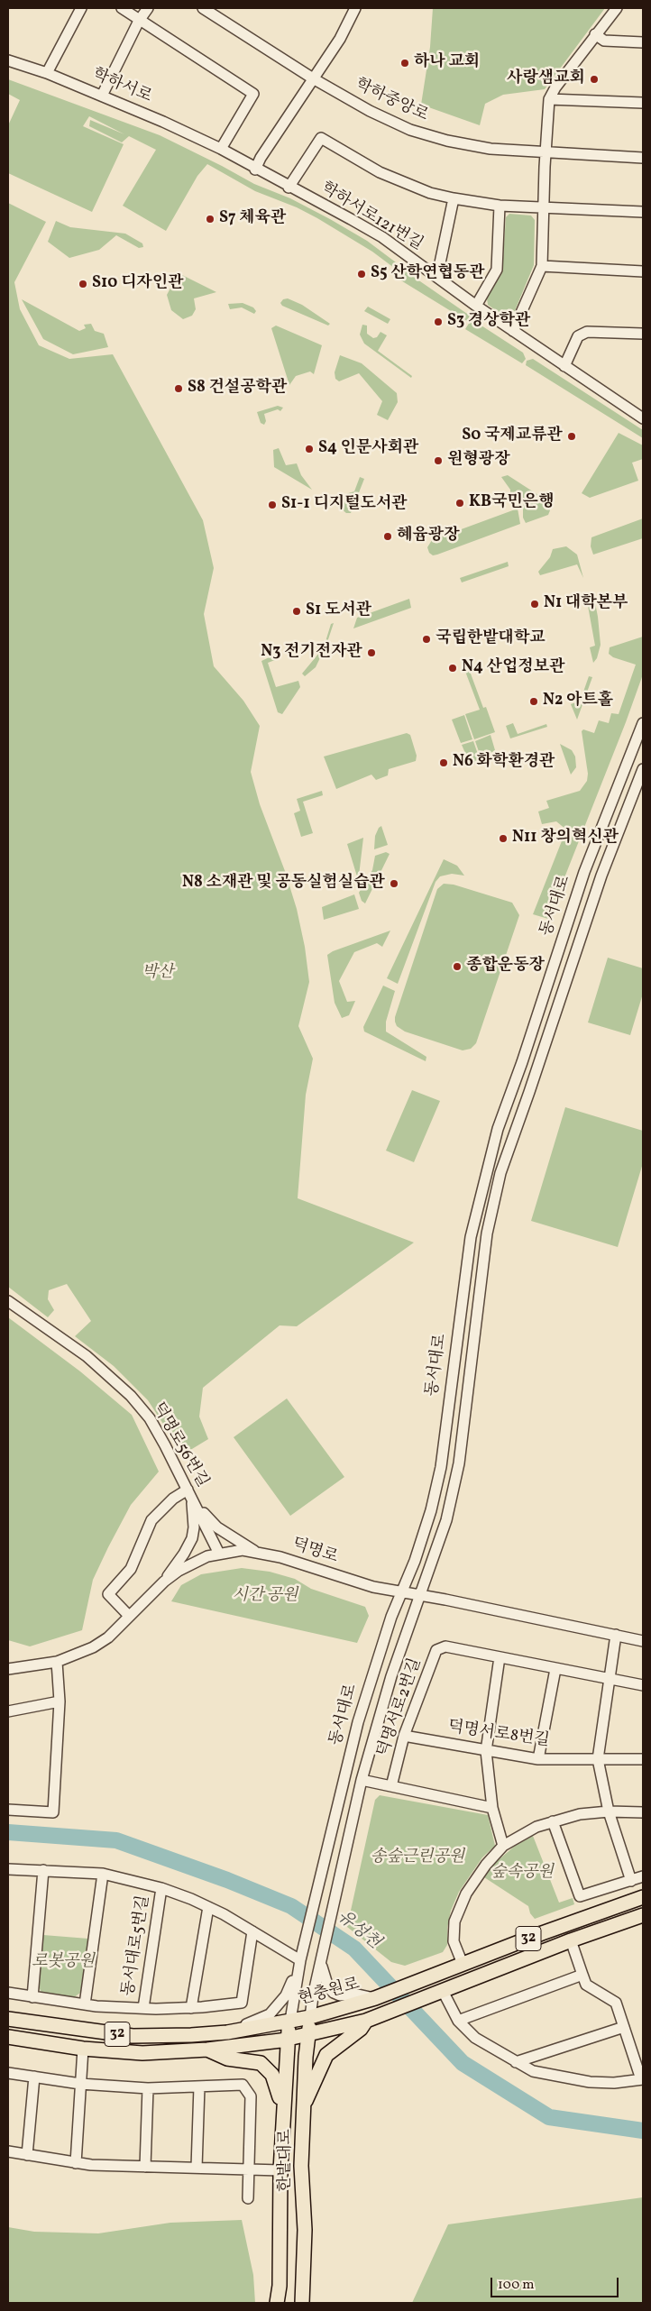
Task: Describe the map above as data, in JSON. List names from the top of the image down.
{
  "streets": {
    "main road": ["32", "현충원로", "한밭대로"],
    "street": [
      "학하서로",
      "학하중앙로",
      "학하서로121번길",
      "동서대로",
      "덕명로56번길",
      "덕명로",
      "덕명서로2번길",
      "덕명서로8번길",
      "동서대로5번길"
    ]
  },
  "crossings": [
    ["학하서로", "학하서로121번길"],
    ["동서대로", "덕명로"],
    ["동서대로", "동서대로5번길"],
    ["동서대로", "현충원로"],
    ["동서대로", "한밭대로"],
    ["덕명로56번길", "덕명로"],
    ["덕명서로2번길", "덕명서로8번길"],
    ["32", "한밭대로"],
    ["현충원로", "한밭대로"]
  ],
  "water": ["유성천"],
  "parks": [
    "박산",
    "시간 공원",
    "송숲근린공원",
    "숲속공원",
    "로봇공원"
  ],
  "places": [
    "하나 교회",
    "사랑샘교회",
    "S7 체육관",
    "S5 산학연협동관",
    "S10 디자인관",
    "S3 경상학관",
    "S8 건설공학관",
    "S0 국제교류관",
    "S4 인문사회관",
    "원형광장",
    "KB국민은행",
    "S1-1 디지털도서관",
    "혜윰광장",
    "N1 대학본부",
    "S1 도서관",
    "국립한밭대학교",
    "N3 전기전자관",
    "N4 산업정보관",
    "N2 아트홀",
    "N6 화학환경관",
    "N11 창의혁신관",
    "N8 소재관 및 공동실험실습관",
    "종합운동장"
  ],
  "scale_bar": "100 m"
}
